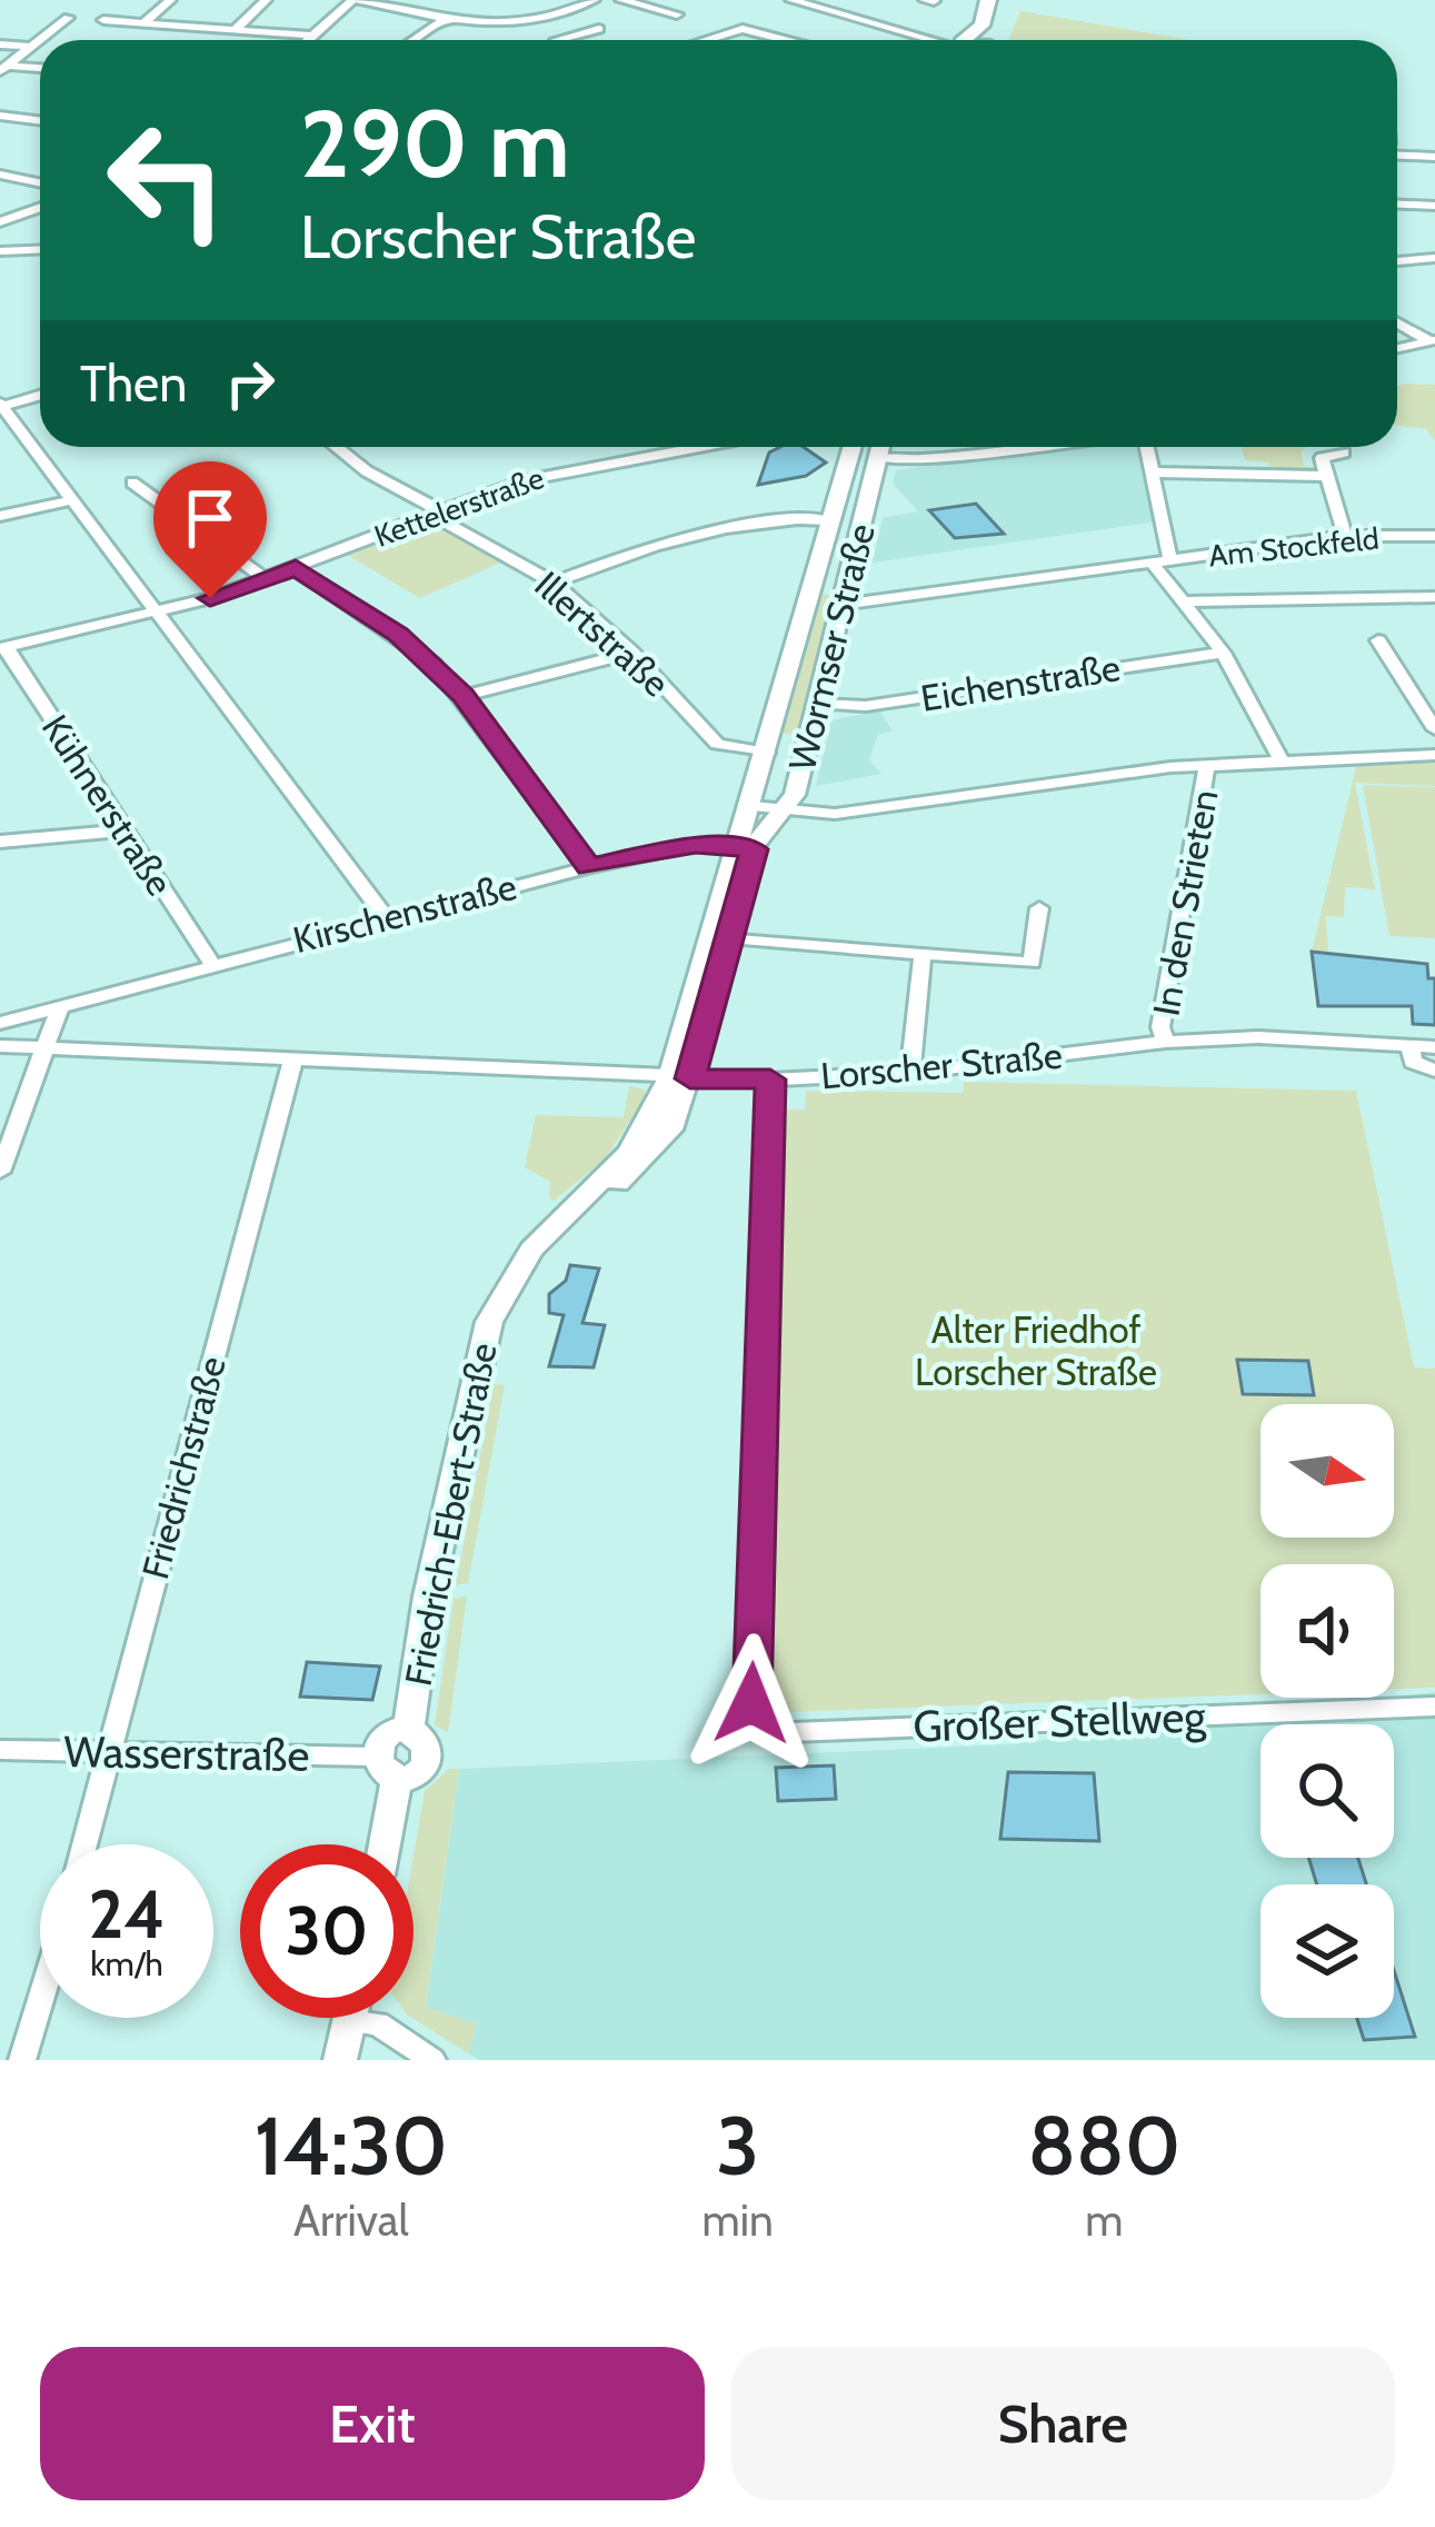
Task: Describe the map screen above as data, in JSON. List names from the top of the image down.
{
  "streets": {
    "street": [
      "Kettelerstraße",
      "Am Stockfeld",
      "Illertstraße",
      "Wormser Straße",
      "Eichenstraße",
      "Kühnerstraße",
      "In den Strieten",
      "Kirschenstraße",
      "Lorscher Straße",
      "Friedrichstraße",
      "Friedrich-Ebert-Straße",
      "Großer Stellweg",
      "Wasserstraße"
    ]
  },
  "crossings": [
    ["Kettelerstraße", "Illertstraße"],
    ["Kettelerstraße", "Kühnerstraße"],
    ["Am Stockfeld", "Wormser Straße"],
    ["Wormser Straße", "Eichenstraße"],
    ["Wormser Straße", "Kirschenstraße"],
    ["Wormser Straße", "Lorscher Straße"],
    ["Wormser Straße", "Friedrich-Ebert-Straße"],
    ["Kühnerstraße", "Kirschenstraße"],
    ["In den Strieten", "Lorscher Straße"],
    ["Lorscher Straße", "Friedrichstraße"],
    ["Lorscher Straße", "Friedrich-Ebert-Straße"],
    ["Lorscher Straße", "Großer Stellweg"],
    ["Friedrichstraße", "Wasserstraße"],
    ["Friedrich-Ebert-Straße", "Wasserstraße"]
  ],
  "parks": ["Alter Friedhof Lorscher Straße"],
  "north": "right",
  "page": {
    "turn": ["290 m", "Lorscher Straße"],
    "then": "Then",
    "speed": "24 km/h",
    "limit": "30",
    "eta": [
      "14:30",
      "Arrival",
      "3",
      "min",
      "880",
      "m"
    ],
    "buttons": ["Exit", "Share"]
  }
}
